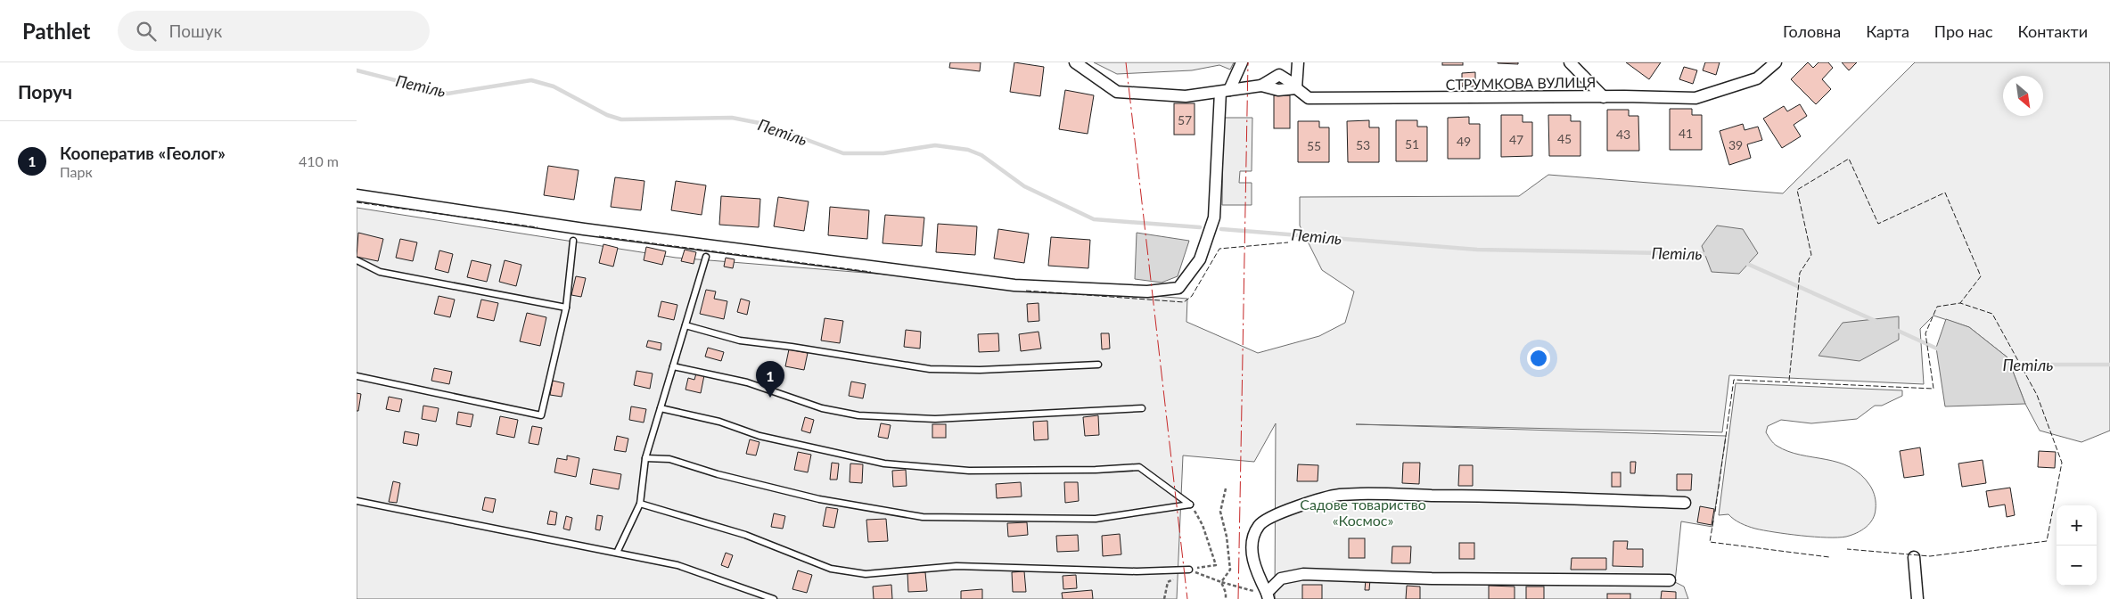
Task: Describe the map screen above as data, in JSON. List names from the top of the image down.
{
  "streets": {
    "street": ["СТРУМКОВА ВУЛИЦЯ"]
  },
  "water": ["Петіль"],
  "parks": ["Садове товариство «Космос»"],
  "house_numbers": [
    "57",
    "41",
    "43",
    "45",
    "47",
    "49",
    "51",
    "53",
    "39",
    "55"
  ],
  "north": "bottom right",
  "page": {
    "header": "Pathlet",
    "search": "Пошук",
    "nav": [
      "Головна",
      "Карта",
      "Про нас",
      "Контакти"
    ],
    "heading": "Поруч",
    "list": [
      {
        "mark": "1",
        "name": "Кооператив «Геолог»",
        "note": "Парк",
        "value": "410 m"
      }
    ],
    "pins": "1",
    "map_buttons": ["+", "−"]
  }
}
